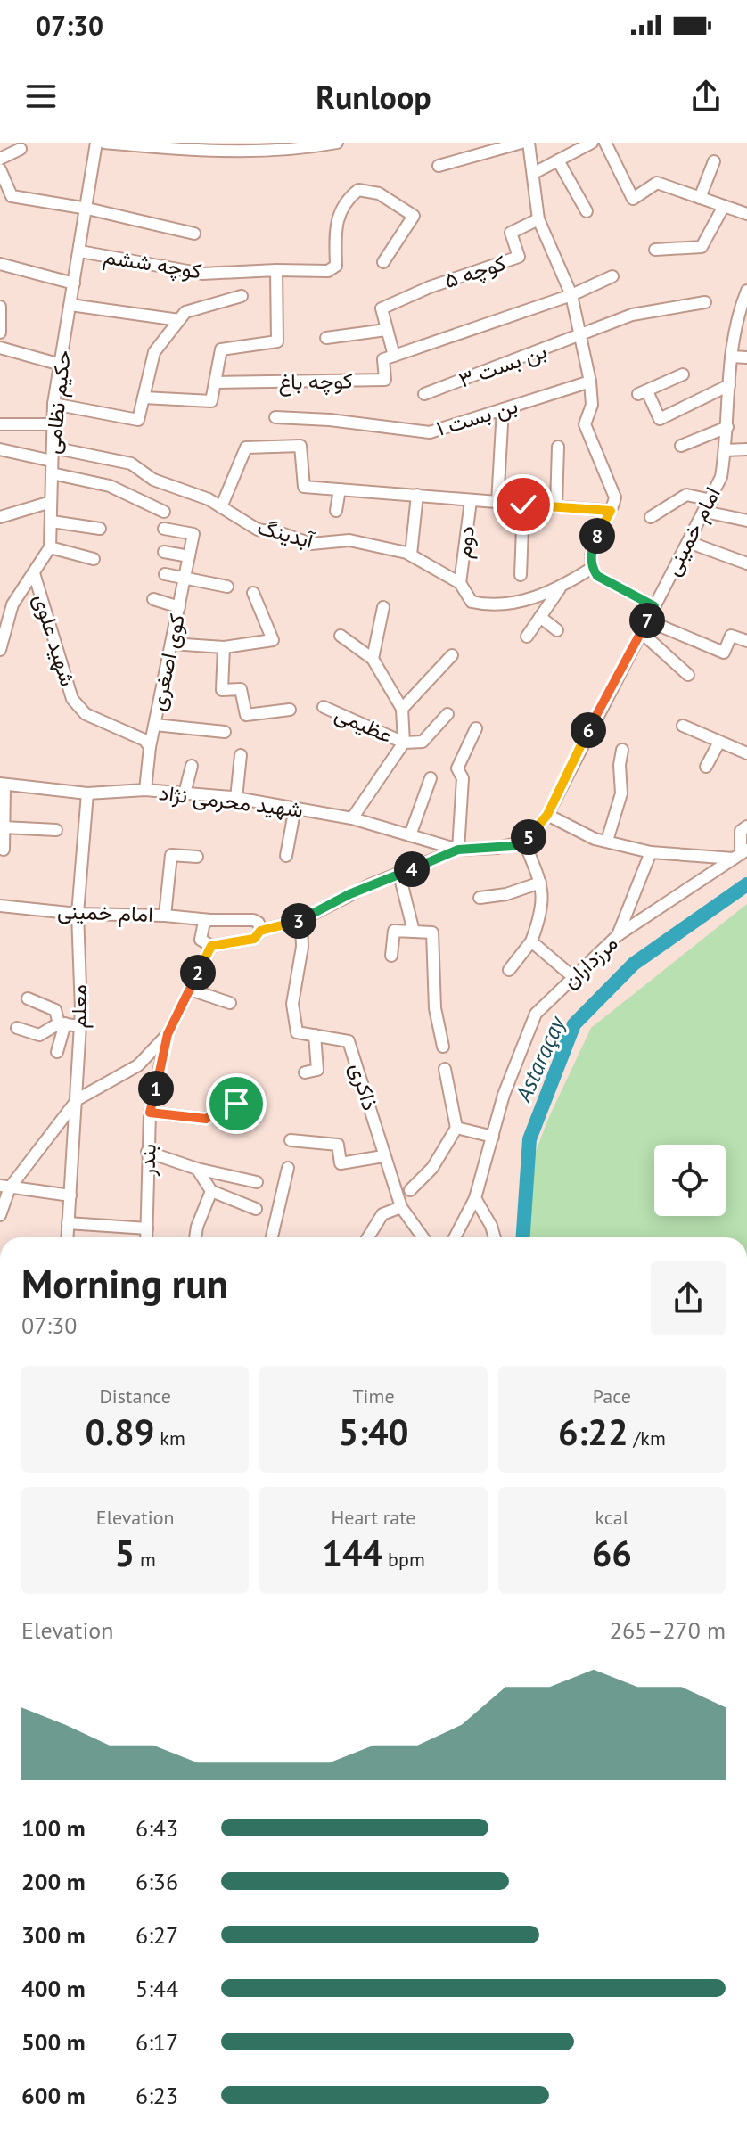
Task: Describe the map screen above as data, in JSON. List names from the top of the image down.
{
  "streets": {
    "street": [
      "کوچه ششم",
      "کوچه ۵",
      "بن بست ۳",
      "کوچه باغ",
      "حکیم نظامی",
      "بن بست ۱",
      "امام خمینی",
      "آبدینگ",
      "دوم",
      "شهید علوی",
      "کوی اصغری",
      "عظیمی",
      "شهید محرمی نژاد",
      "مرزداران",
      "معلم",
      "ذاکری",
      "بندر"
    ]
  },
  "crossings": [
    ["کوچه ششم", "حکیم نظامی"],
    ["حکیم نظامی", "آبدینگ"],
    ["حکیم نظامی", "شهید علوی"],
    ["امام خمینی", "معلم"],
    ["آبدینگ", "دوم"],
    ["شهید علوی", "کوی اصغری"],
    ["کوی اصغری", "شهید محرمی نژاد"],
    ["شهید محرمی نژاد", "معلم"]
  ],
  "water": ["Astaraçay"],
  "page": {
    "status": "07:30",
    "header": "Runloop",
    "pins": [
      "8",
      "7",
      "6",
      "5",
      "4",
      "3",
      "2",
      "1"
    ],
    "heading": ["Morning run", "07:30"],
    "stats": [
      ["Distance", "0.89 km"],
      ["Time", "5:40"],
      ["Pace", "6:22 /km"],
      ["Elevation", "5 m"],
      ["Heart rate", "144 bpm"],
      ["kcal", "66"]
    ],
    "chart": ["Elevation", "265–270 m"],
    "list": [
      {
        "name": "100 m",
        "note": "6:43"
      },
      {
        "name": "200 m",
        "note": "6:36"
      },
      {
        "name": "300 m",
        "note": "6:27"
      },
      {
        "name": "400 m",
        "note": "5:44"
      },
      {
        "name": "500 m",
        "note": "6:17"
      },
      {
        "name": "600 m",
        "note": "6:23"
      }
    ]
  }
}
